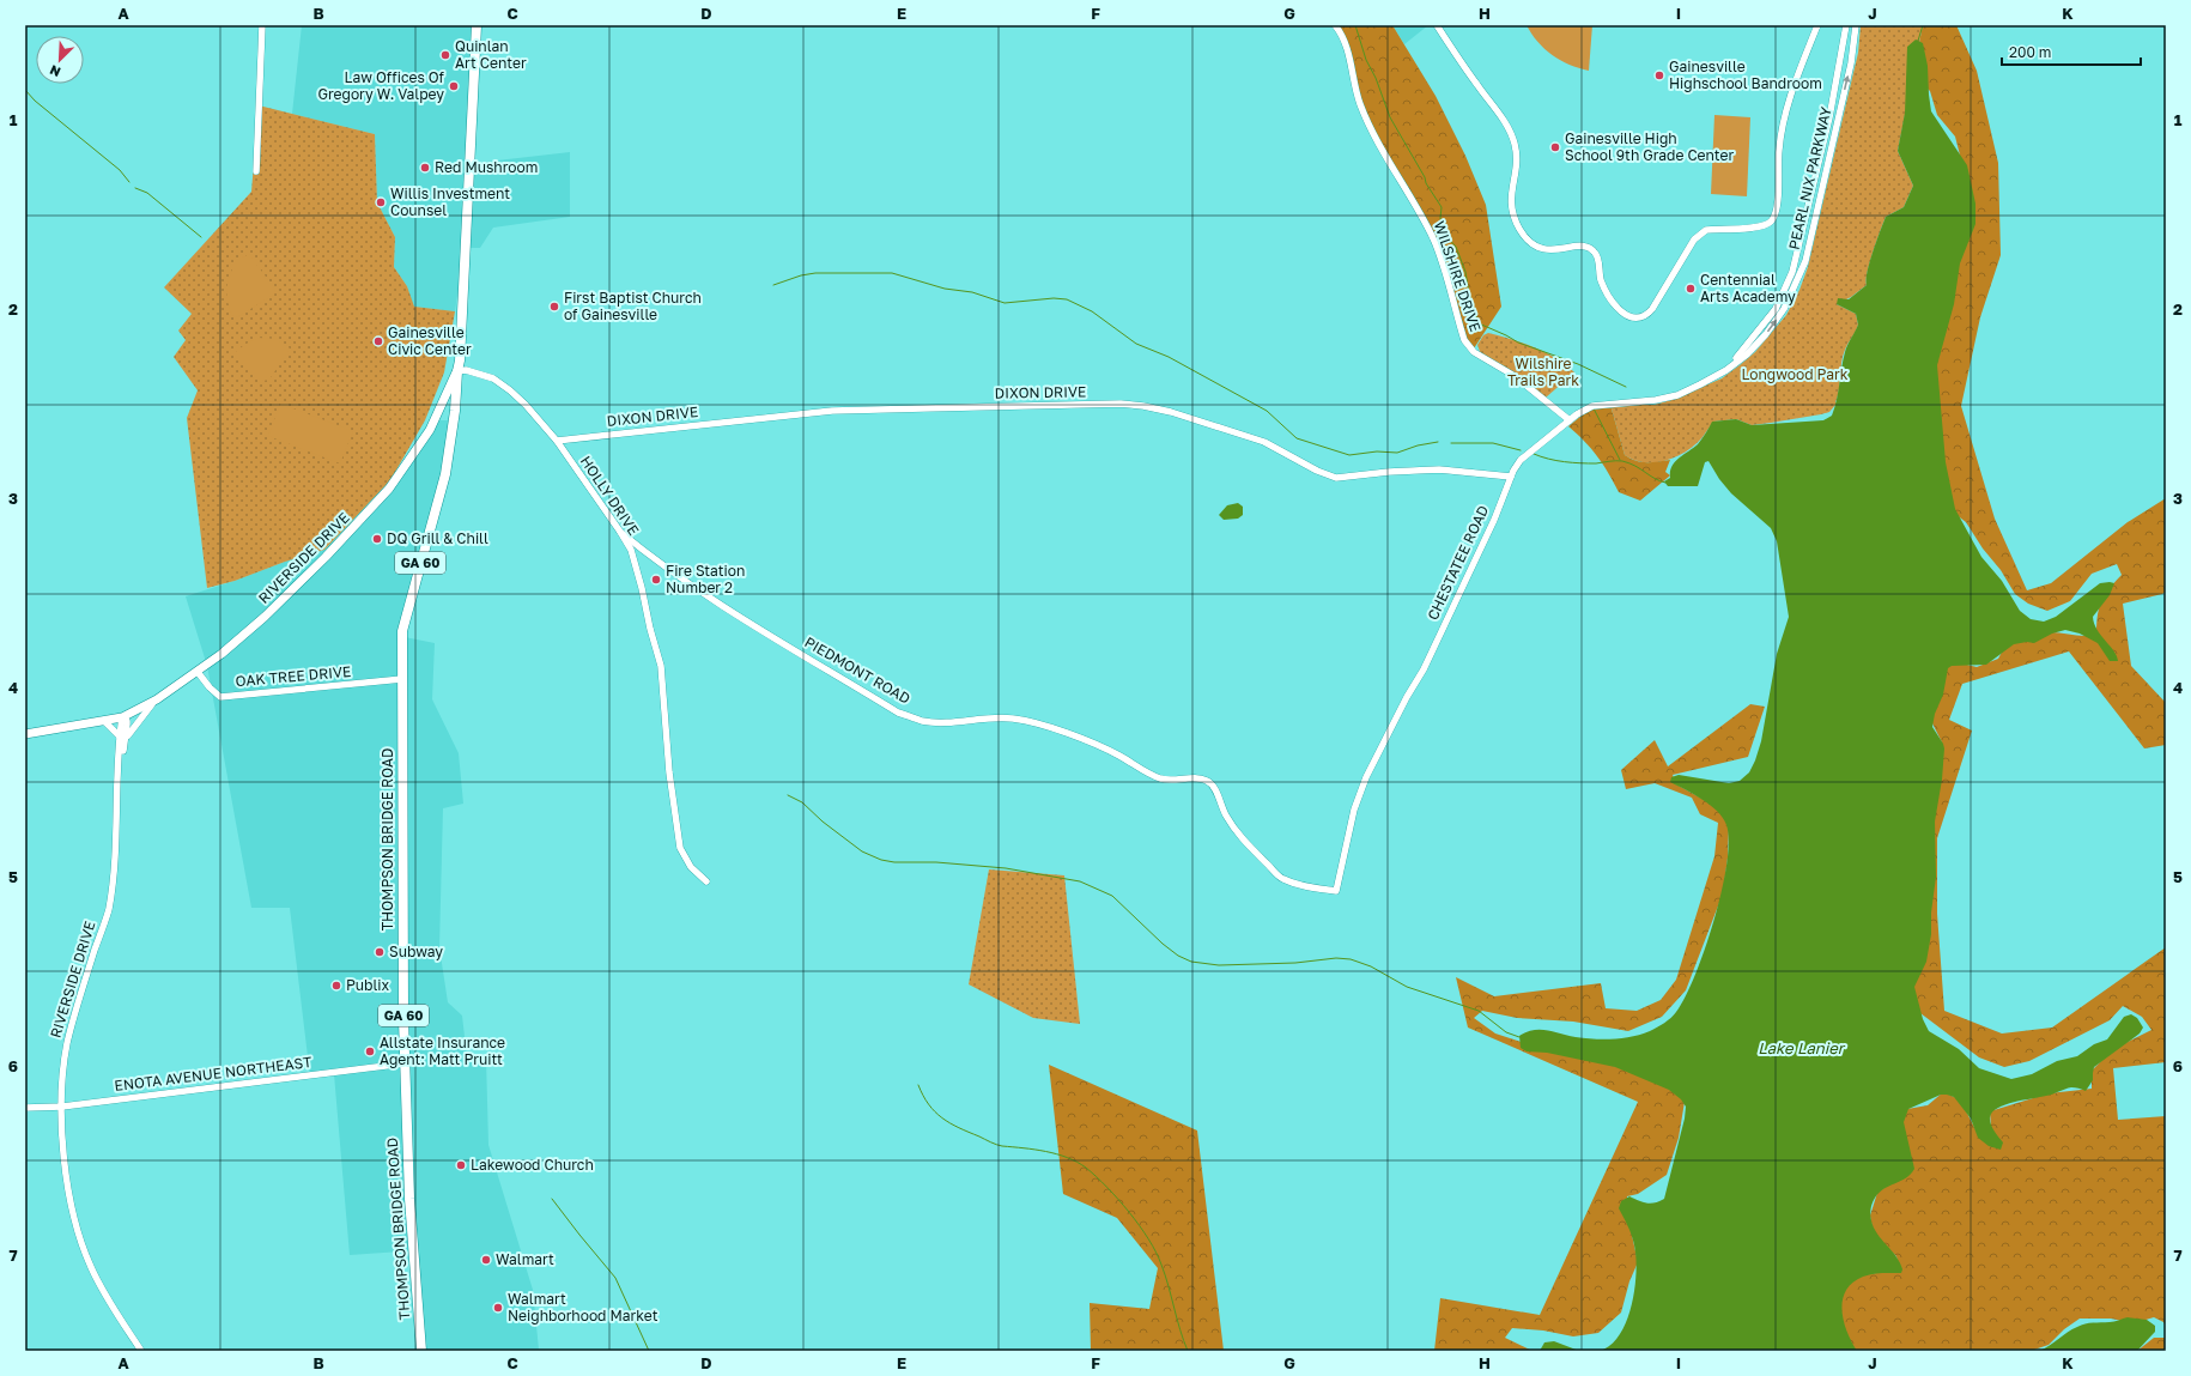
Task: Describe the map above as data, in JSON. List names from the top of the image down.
{
  "streets": {
    "highway": ["GA 60", "THOMPSON BRIDGE ROAD"],
    "main road": ["RIVERSIDE DRIVE"],
    "street": [
      "PEARL NIX PARKWAY",
      "WILSHIRE DRIVE",
      "DIXON DRIVE",
      "HOLLY DRIVE",
      "CHESTATEE ROAD",
      "PIEDMONT ROAD",
      "OAK TREE DRIVE",
      "ENOTA AVENUE NORTHEAST"
    ]
  },
  "crossings": [
    ["PEARL NIX PARKWAY", "CHESTATEE ROAD"],
    ["WILSHIRE DRIVE", "CHESTATEE ROAD"],
    ["DIXON DRIVE", "HOLLY DRIVE"],
    ["DIXON DRIVE", "CHESTATEE ROAD"],
    ["HOLLY DRIVE", "RIVERSIDE DRIVE"],
    ["HOLLY DRIVE", "THOMPSON BRIDGE ROAD"],
    ["RIVERSIDE DRIVE", "OAK TREE DRIVE"],
    ["RIVERSIDE DRIVE", "THOMPSON BRIDGE ROAD"],
    ["RIVERSIDE DRIVE", "ENOTA AVENUE NORTHEAST"],
    ["CHESTATEE ROAD", "PIEDMONT ROAD"],
    ["OAK TREE DRIVE", "THOMPSON BRIDGE ROAD"],
    ["THOMPSON BRIDGE ROAD", "ENOTA AVENUE NORTHEAST"]
  ],
  "water": ["Lake Lanier"],
  "parks": ["Wilshire Trails Park", "Longwood Park"],
  "places": [
    "Quinlan Art Center",
    "Gainesville Highschool Bandroom",
    "Law Offices Of Gregory W. Valpey",
    "Gainesville High School 9th Grade Center",
    "Red Mushroom",
    "Willis Investment Counsel",
    "Centennial Arts Academy",
    "First Baptist Church of Gainesville",
    "Gainesville Civic Center",
    "DQ Grill & Chill",
    "Fire Station Number 2",
    "Subway",
    "Publix",
    "Allstate Insurance Agent: Matt Pruitt",
    "Lakewood Church",
    "Walmart",
    "Walmart Neighborhood Market"
  ],
  "scale_bar": "200 m",
  "north": "bottom left",
  "grid": {
    "columns": [
      "A",
      "B",
      "C",
      "D",
      "E",
      "F",
      "G",
      "H",
      "I",
      "J",
      "K"
    ],
    "rows": [
      "1",
      "2",
      "3",
      "4",
      "5",
      "6",
      "7"
    ]
  }
}
